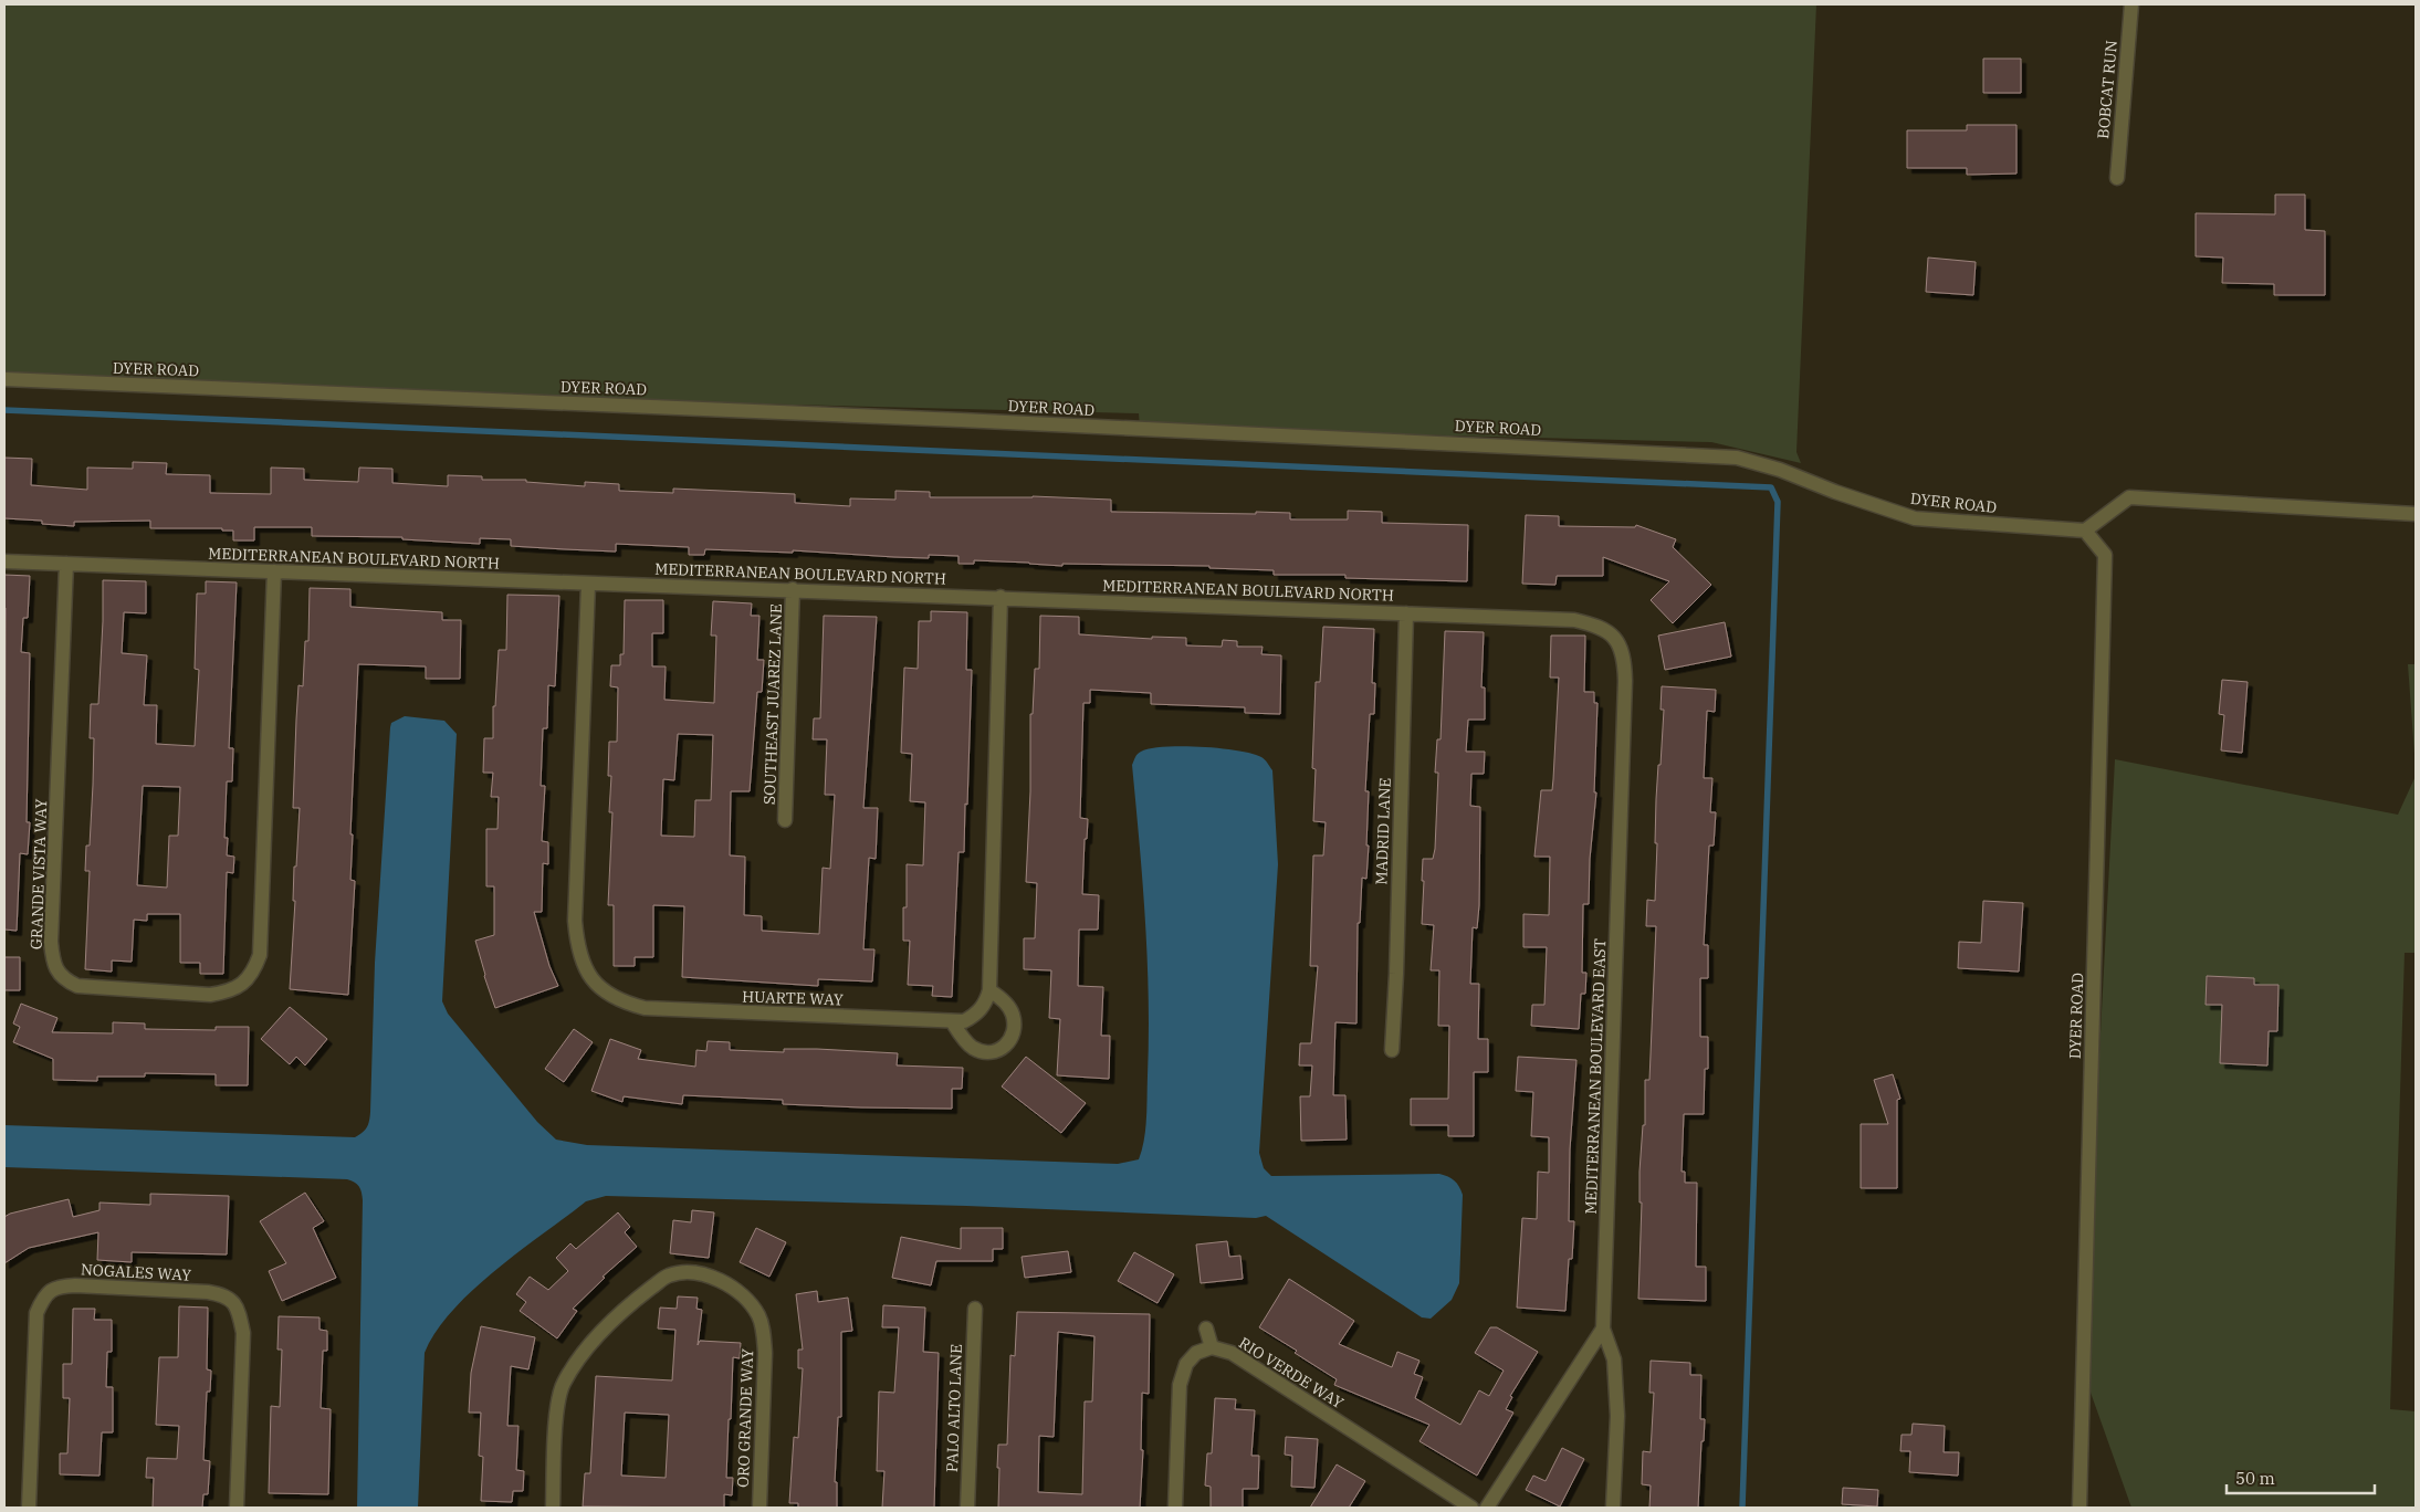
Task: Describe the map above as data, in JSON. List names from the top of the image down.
{
  "streets": {
    "street": [
      "BOBCAT RUN",
      "DYER ROAD",
      "MEDITERRANEAN BOULEVARD NORTH",
      "SOUTHEAST JUAREZ LANE",
      "MADRID LANE",
      "GRANDE VISTA WAY",
      "HUARTE WAY",
      "MEDITERRANEAN BOULEVARD EAST",
      "NOGALES WAY",
      "RIO VERDE WAY",
      "PALO ALTO LANE",
      "ORO GRANDE WAY"
    ]
  },
  "crossings": [
    ["MEDITERRANEAN BOULEVARD NORTH", "SOUTHEAST JUAREZ LANE"],
    ["MEDITERRANEAN BOULEVARD NORTH", "MADRID LANE"],
    ["MEDITERRANEAN BOULEVARD NORTH", "GRANDE VISTA WAY"],
    ["MEDITERRANEAN BOULEVARD NORTH", "HUARTE WAY"],
    ["MEDITERRANEAN BOULEVARD NORTH", "MEDITERRANEAN BOULEVARD EAST"]
  ],
  "scale_bar": "50 m"
}
